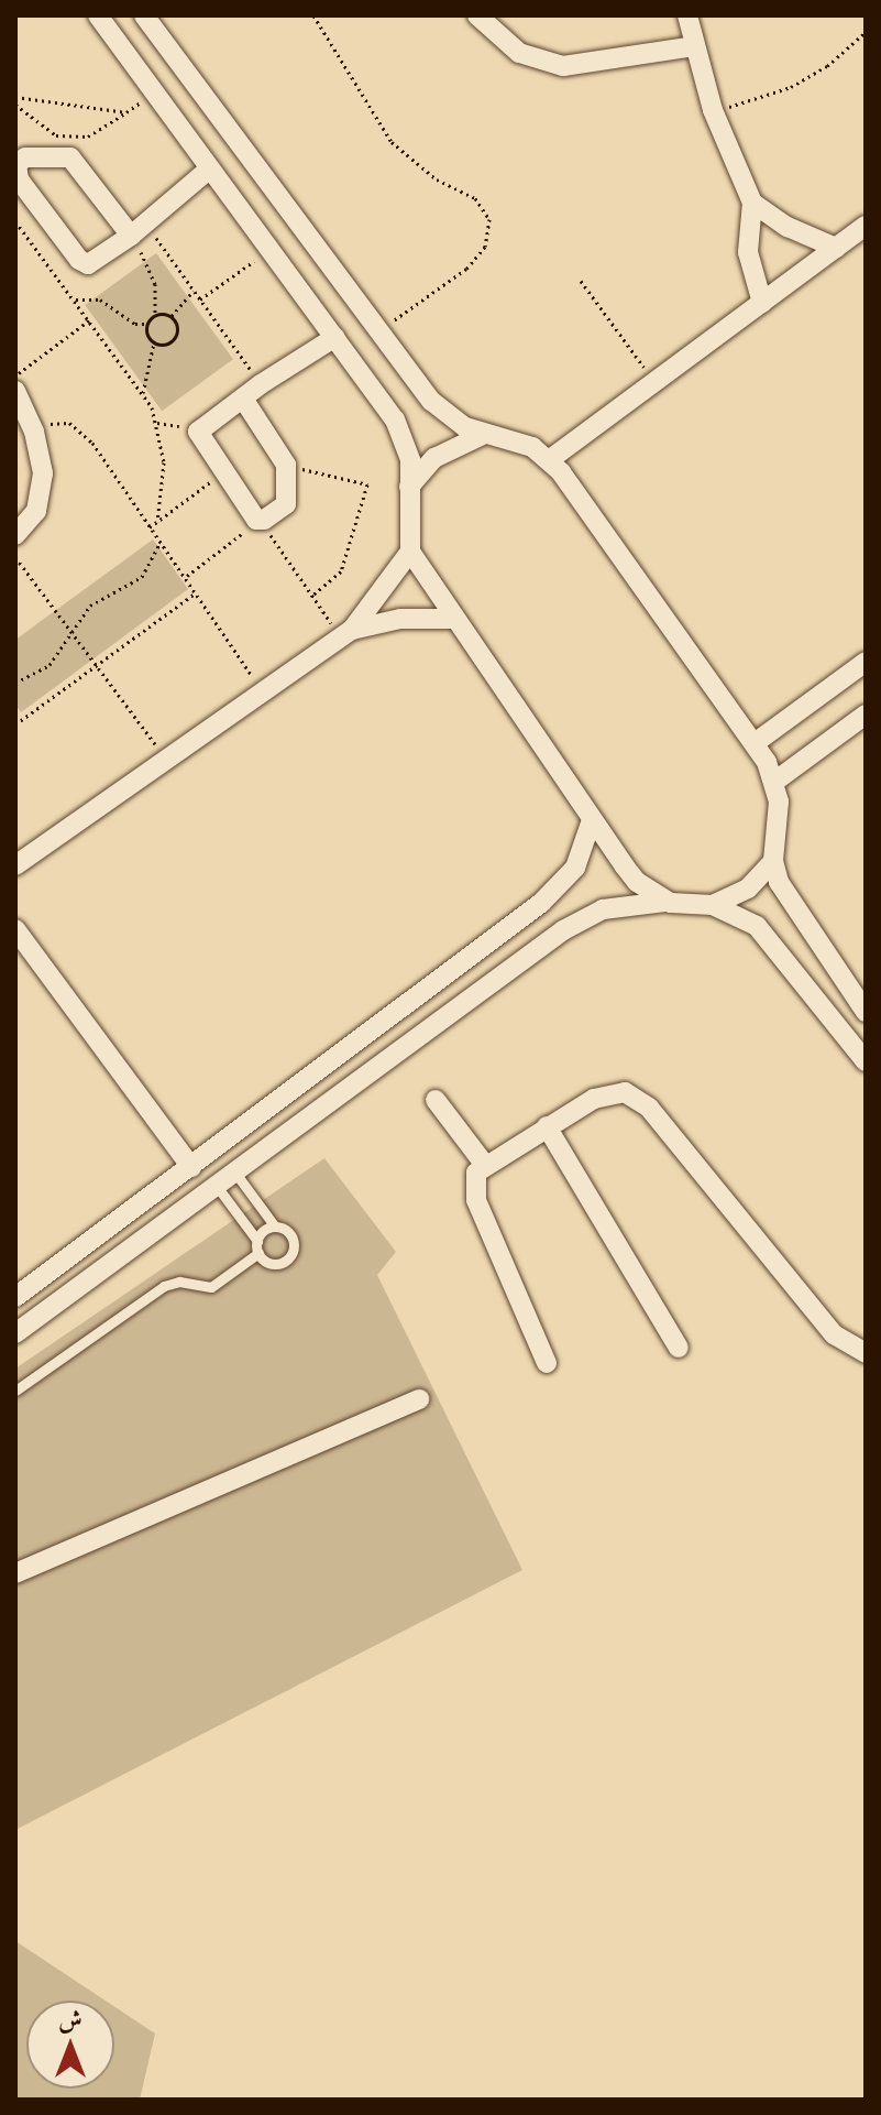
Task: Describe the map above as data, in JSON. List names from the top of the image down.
{
  "north": "top"
}
